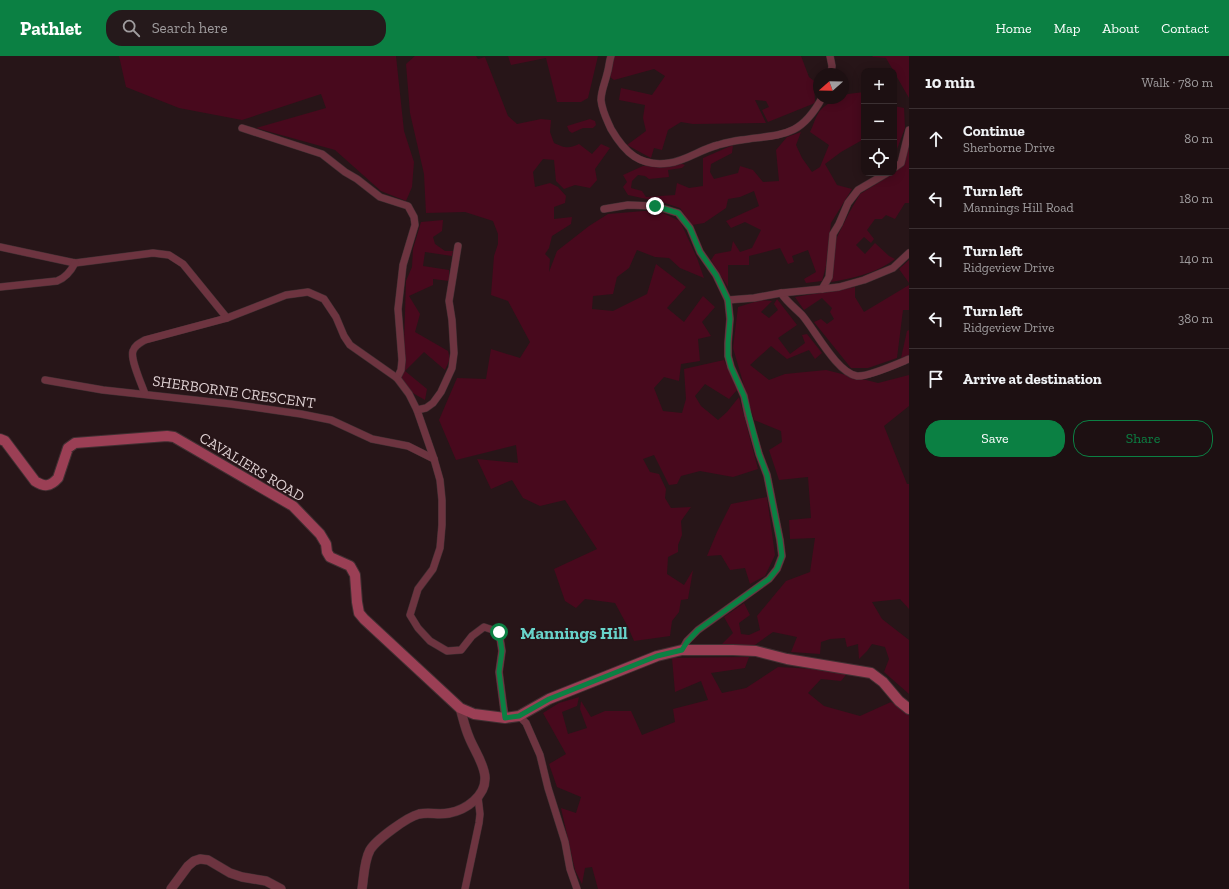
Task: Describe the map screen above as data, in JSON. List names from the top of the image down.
{
  "streets": {
    "main road": ["CAVALIERS ROAD"],
    "street": ["SHERBORNE CRESCENT"]
  },
  "districts": ["Mannings Hill"],
  "north": "left",
  "page": {
    "header": "Pathlet",
    "search": "Search here",
    "nav": [
      "Home",
      "Map",
      "About",
      "Contact"
    ],
    "heading": ["10 min", "Walk · 780 m"],
    "map_buttons": ["+", "−"],
    "list": [
      ["Continue", "Sherborne Drive", "80 m"],
      ["Turn left", "Mannings Hill Road", "180 m"],
      ["Turn left", "Ridgeview Drive", "140 m"],
      ["Turn left", "Ridgeview Drive", "380 m"],
      "Arrive at destination"
    ],
    "buttons": ["Save", "Share"]
  }
}
